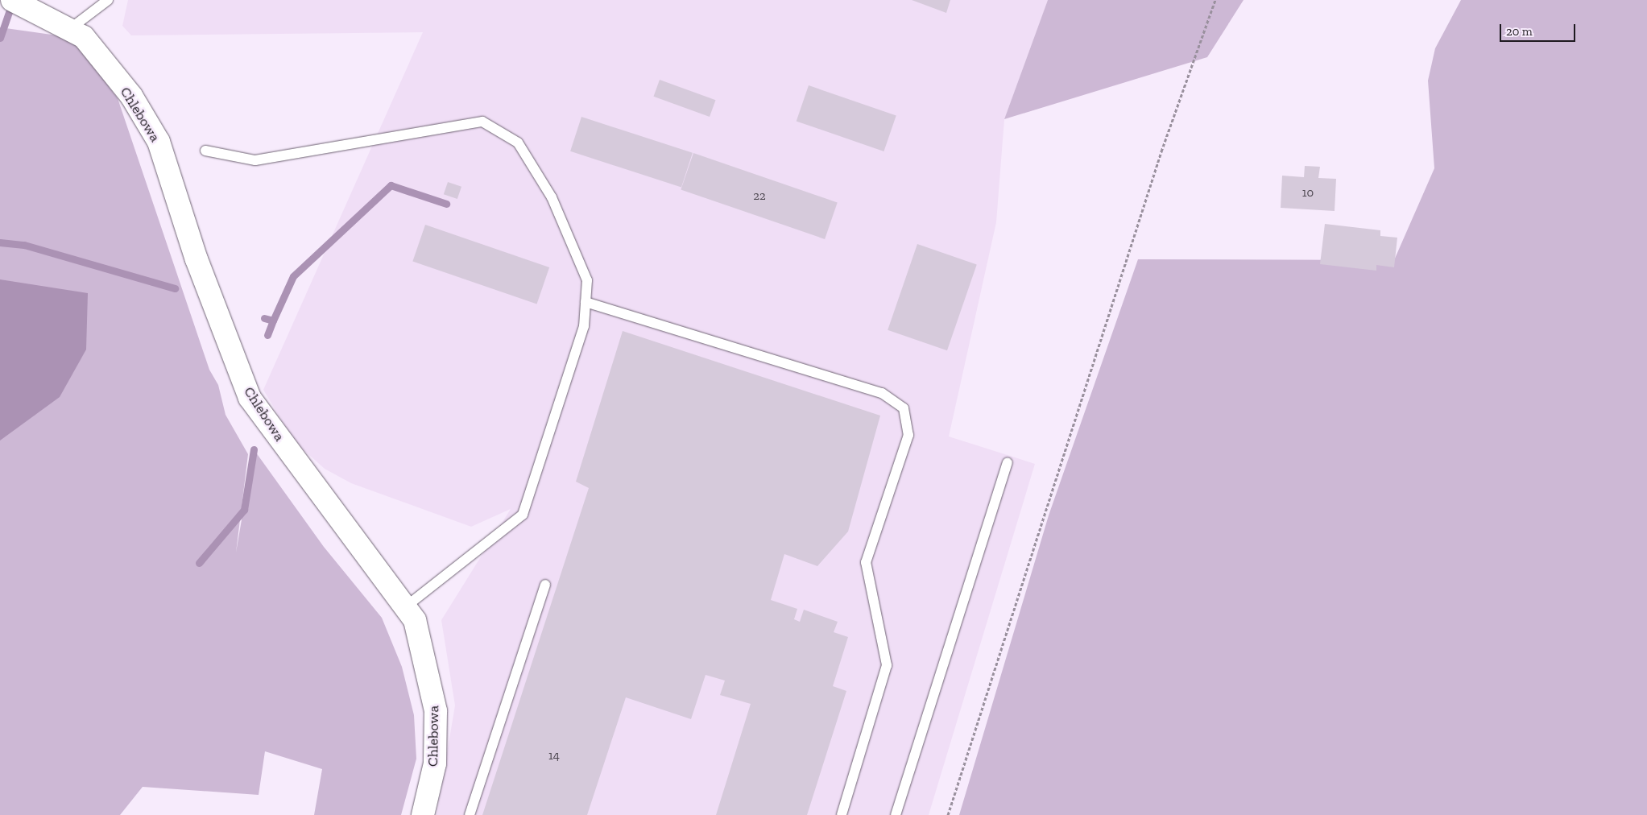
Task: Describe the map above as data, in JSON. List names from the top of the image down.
{
  "streets": {
    "street": ["Chlebowa"]
  },
  "house_numbers": ["10", "22", "14"],
  "scale_bar": "20 m"
}
